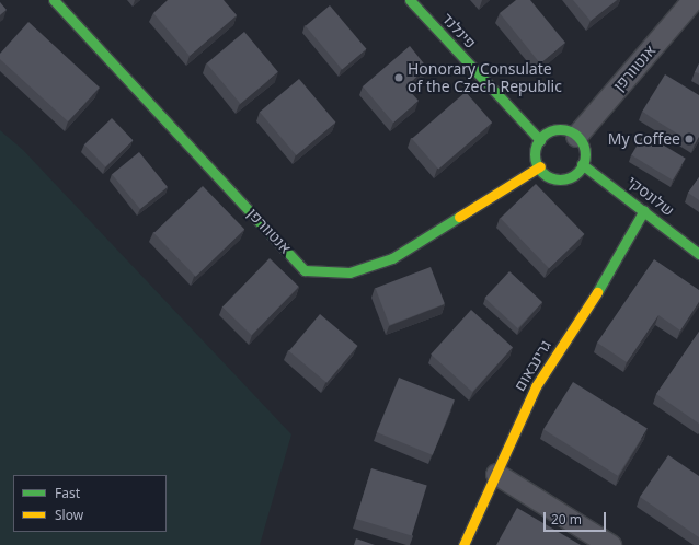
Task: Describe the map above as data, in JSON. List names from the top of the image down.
{
  "streets": {
    "street": [
      "פינלנד",
      "אנטוורפן",
      "שלונסקי",
      "גרינבאום"
    ]
  },
  "crossings": [
    ["פינלנד", "אנטוורפן"],
    ["פינלנד", "שלונסקי"],
    ["אנטוורפן", "שלונסקי"],
    ["שלונסקי", "גרינבאום"]
  ],
  "places": ["Honorary Consulate of the Czech Republic", "My Coffee"],
  "legend": ["Fast", "Slow"],
  "scale_bar": "20 m"
}
